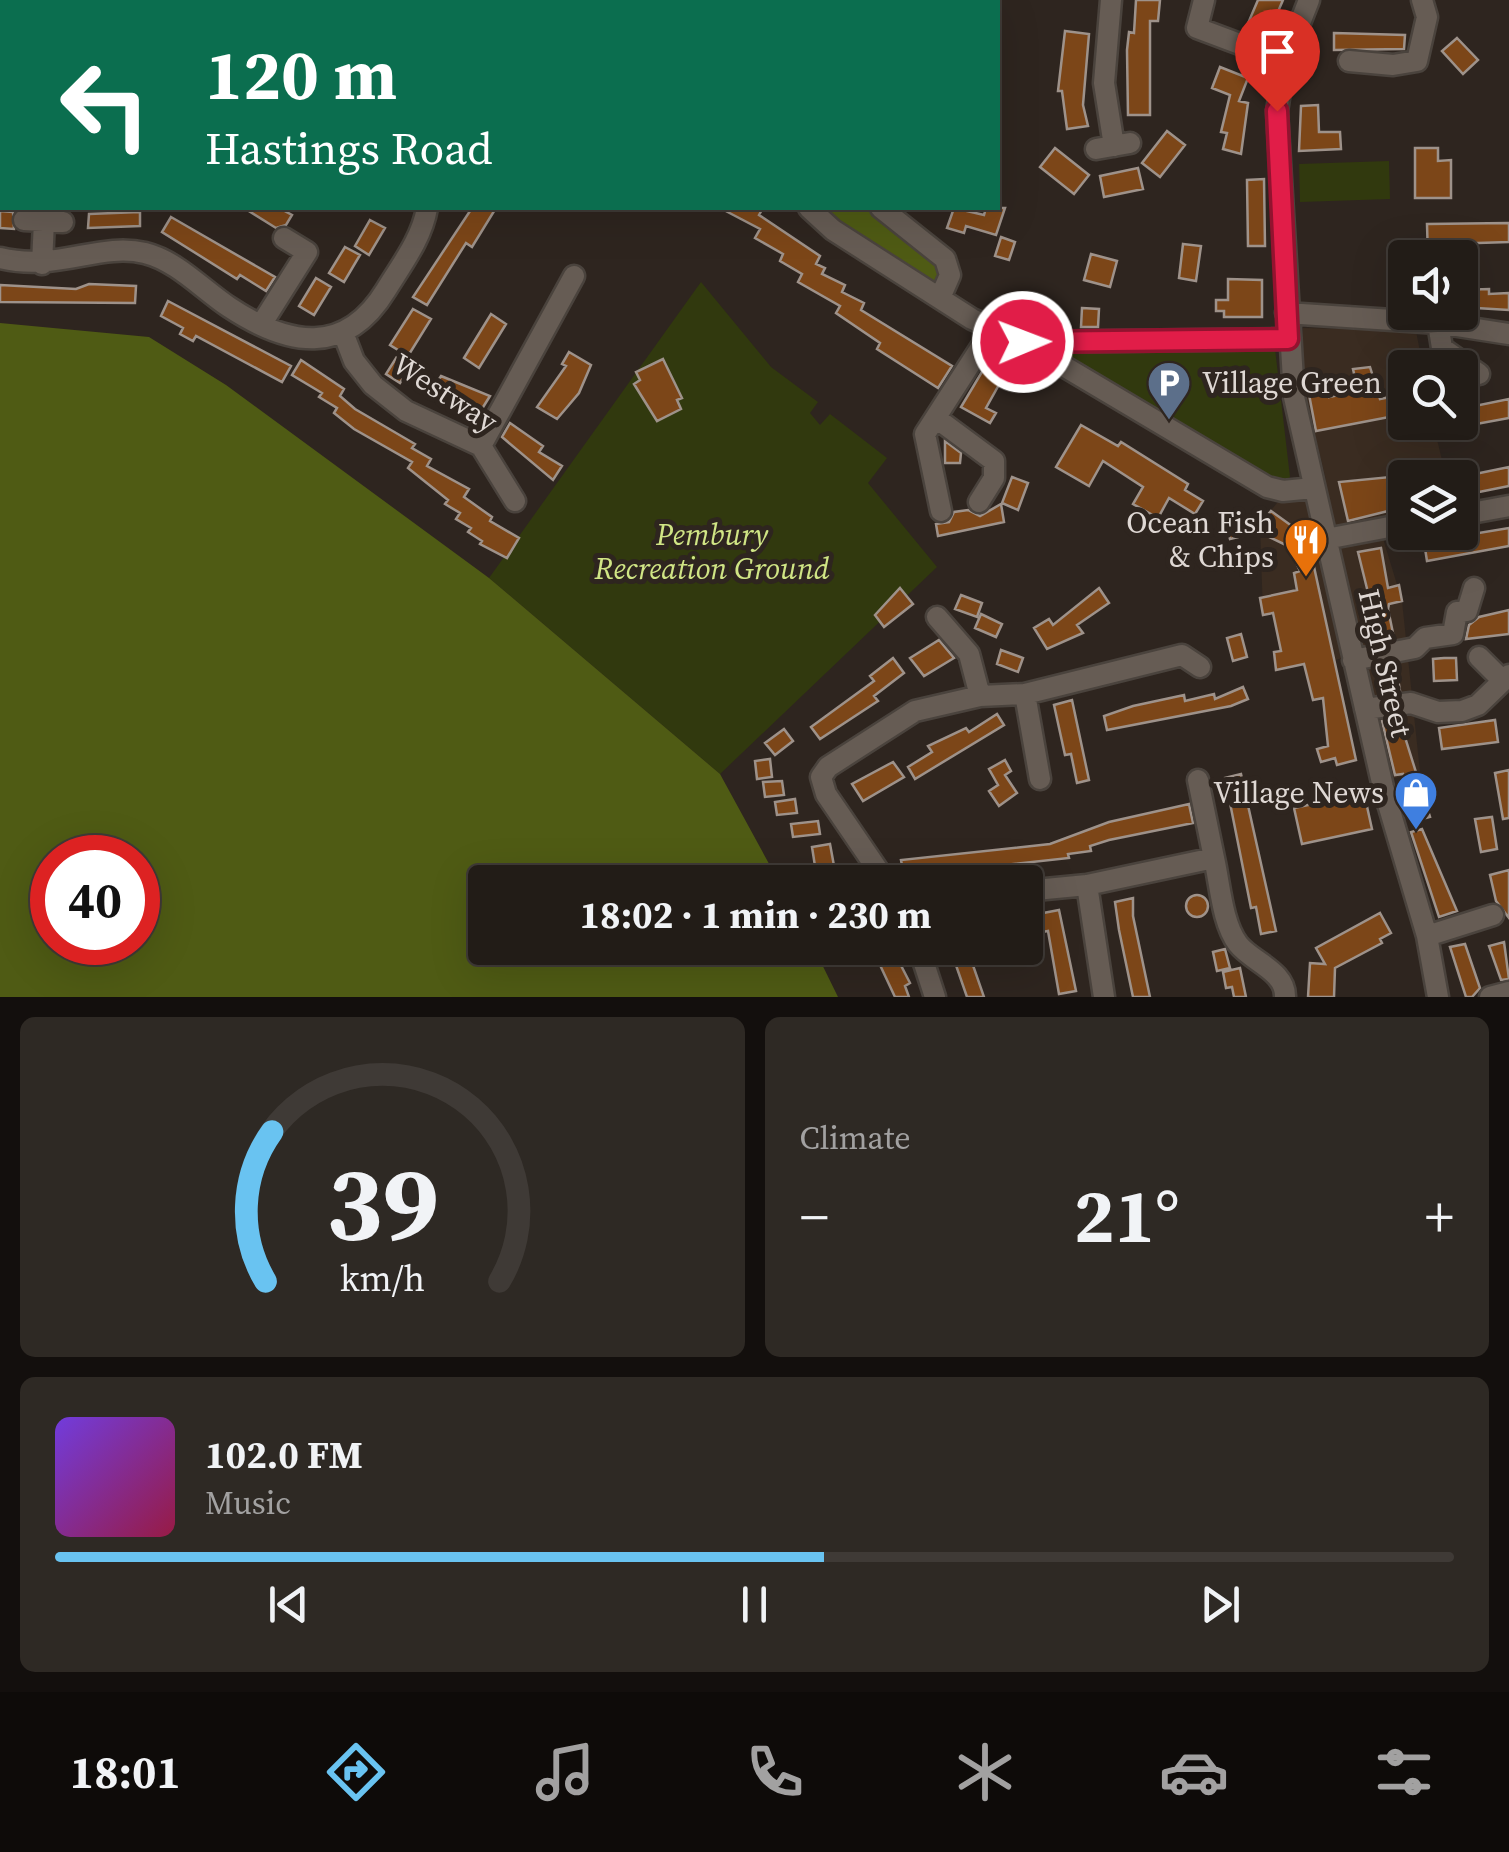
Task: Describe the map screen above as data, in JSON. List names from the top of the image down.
{
  "streets": {
    "street": ["Westway", "High Street"]
  },
  "parks": ["Pembury Recreation Ground"],
  "places": {
    "parking": ["Village Green"],
    "restaurant": ["Ocean Fish & Chips"],
    "shop": ["Village News"]
  },
  "page": {
    "turn": ["120 m", "Hastings Road"],
    "limit": "40",
    "trip": "18:02 · 1 min · 230 m",
    "tile": "Climate",
    "heat": ["−", "21°", "+"],
    "song": ["102.0 FM", "Music"],
    "tabs": "18:01",
    "gauge": ["39", "km/h"]
  }
}
